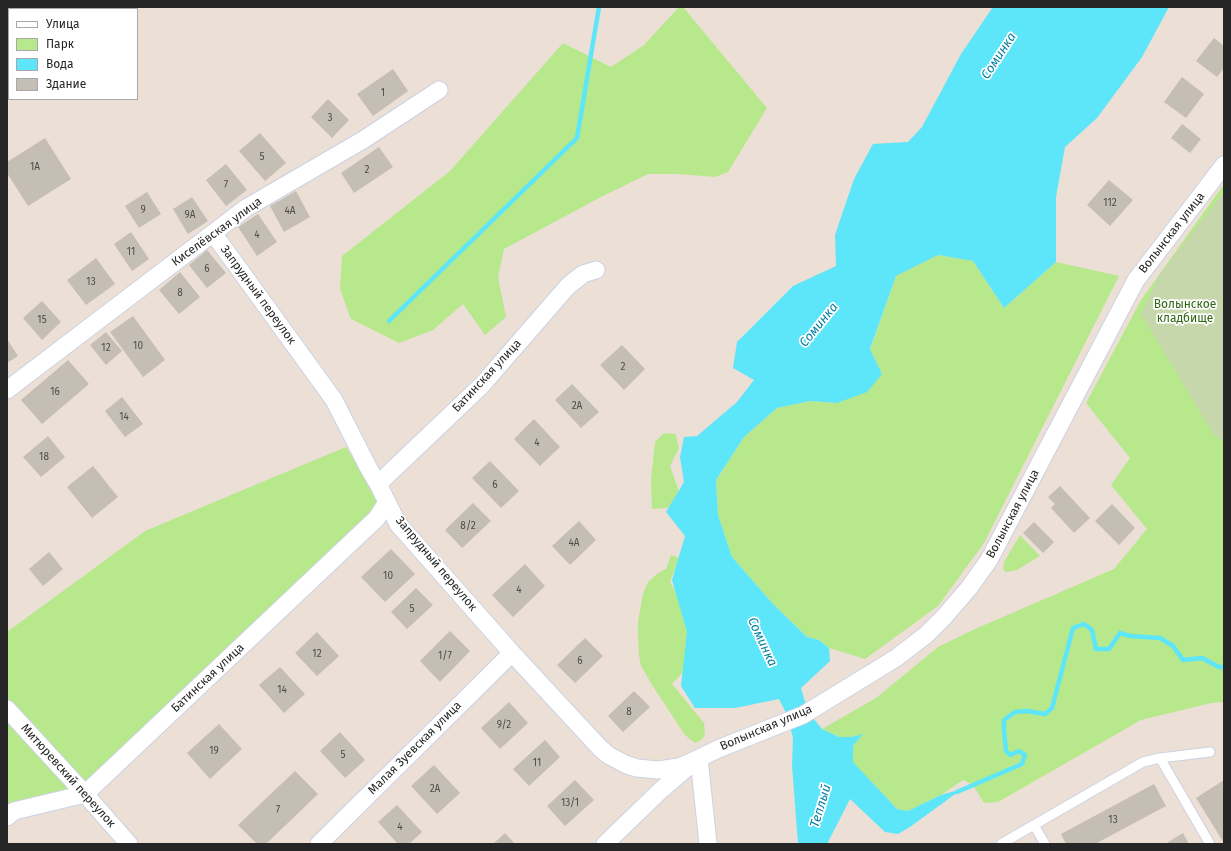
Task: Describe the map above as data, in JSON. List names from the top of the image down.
{
  "streets": {
    "street": [
      "Киселёвская улица",
      "Волынская улица",
      "Запрудный переулок",
      "Батинская улица",
      "Малая Зуевская улица",
      "Митюревский переулок"
    ]
  },
  "crossings": [
    ["Киселёвская улица", "Запрудный переулок"],
    ["Волынская улица", "Запрудный переулок"],
    ["Запрудный переулок", "Батинская улица"],
    ["Запрудный переулок", "Малая Зуевская улица"],
    ["Батинская улица", "Митюревский переулок"]
  ],
  "water": ["Соминка", "Теплый"],
  "parks": ["Волынское кладбище"],
  "house_numbers": [
    "1",
    "3",
    "5",
    "1А",
    "2",
    "7",
    "112",
    "9",
    "4А",
    "9А",
    "4",
    "11",
    "6",
    "13",
    "8",
    "15",
    "10",
    "12",
    "2",
    "16",
    "2А",
    "14",
    "4",
    "18",
    "6",
    "8/2",
    "4А",
    "10",
    "4",
    "5",
    "12",
    "1/7",
    "6",
    "14",
    "8",
    "9/2",
    "19",
    "5",
    "11",
    "2А",
    "13/1",
    "7",
    "13",
    "4"
  ],
  "legend": [
    "Улица",
    "Парк",
    "Вода",
    "Здание"
  ]
}
